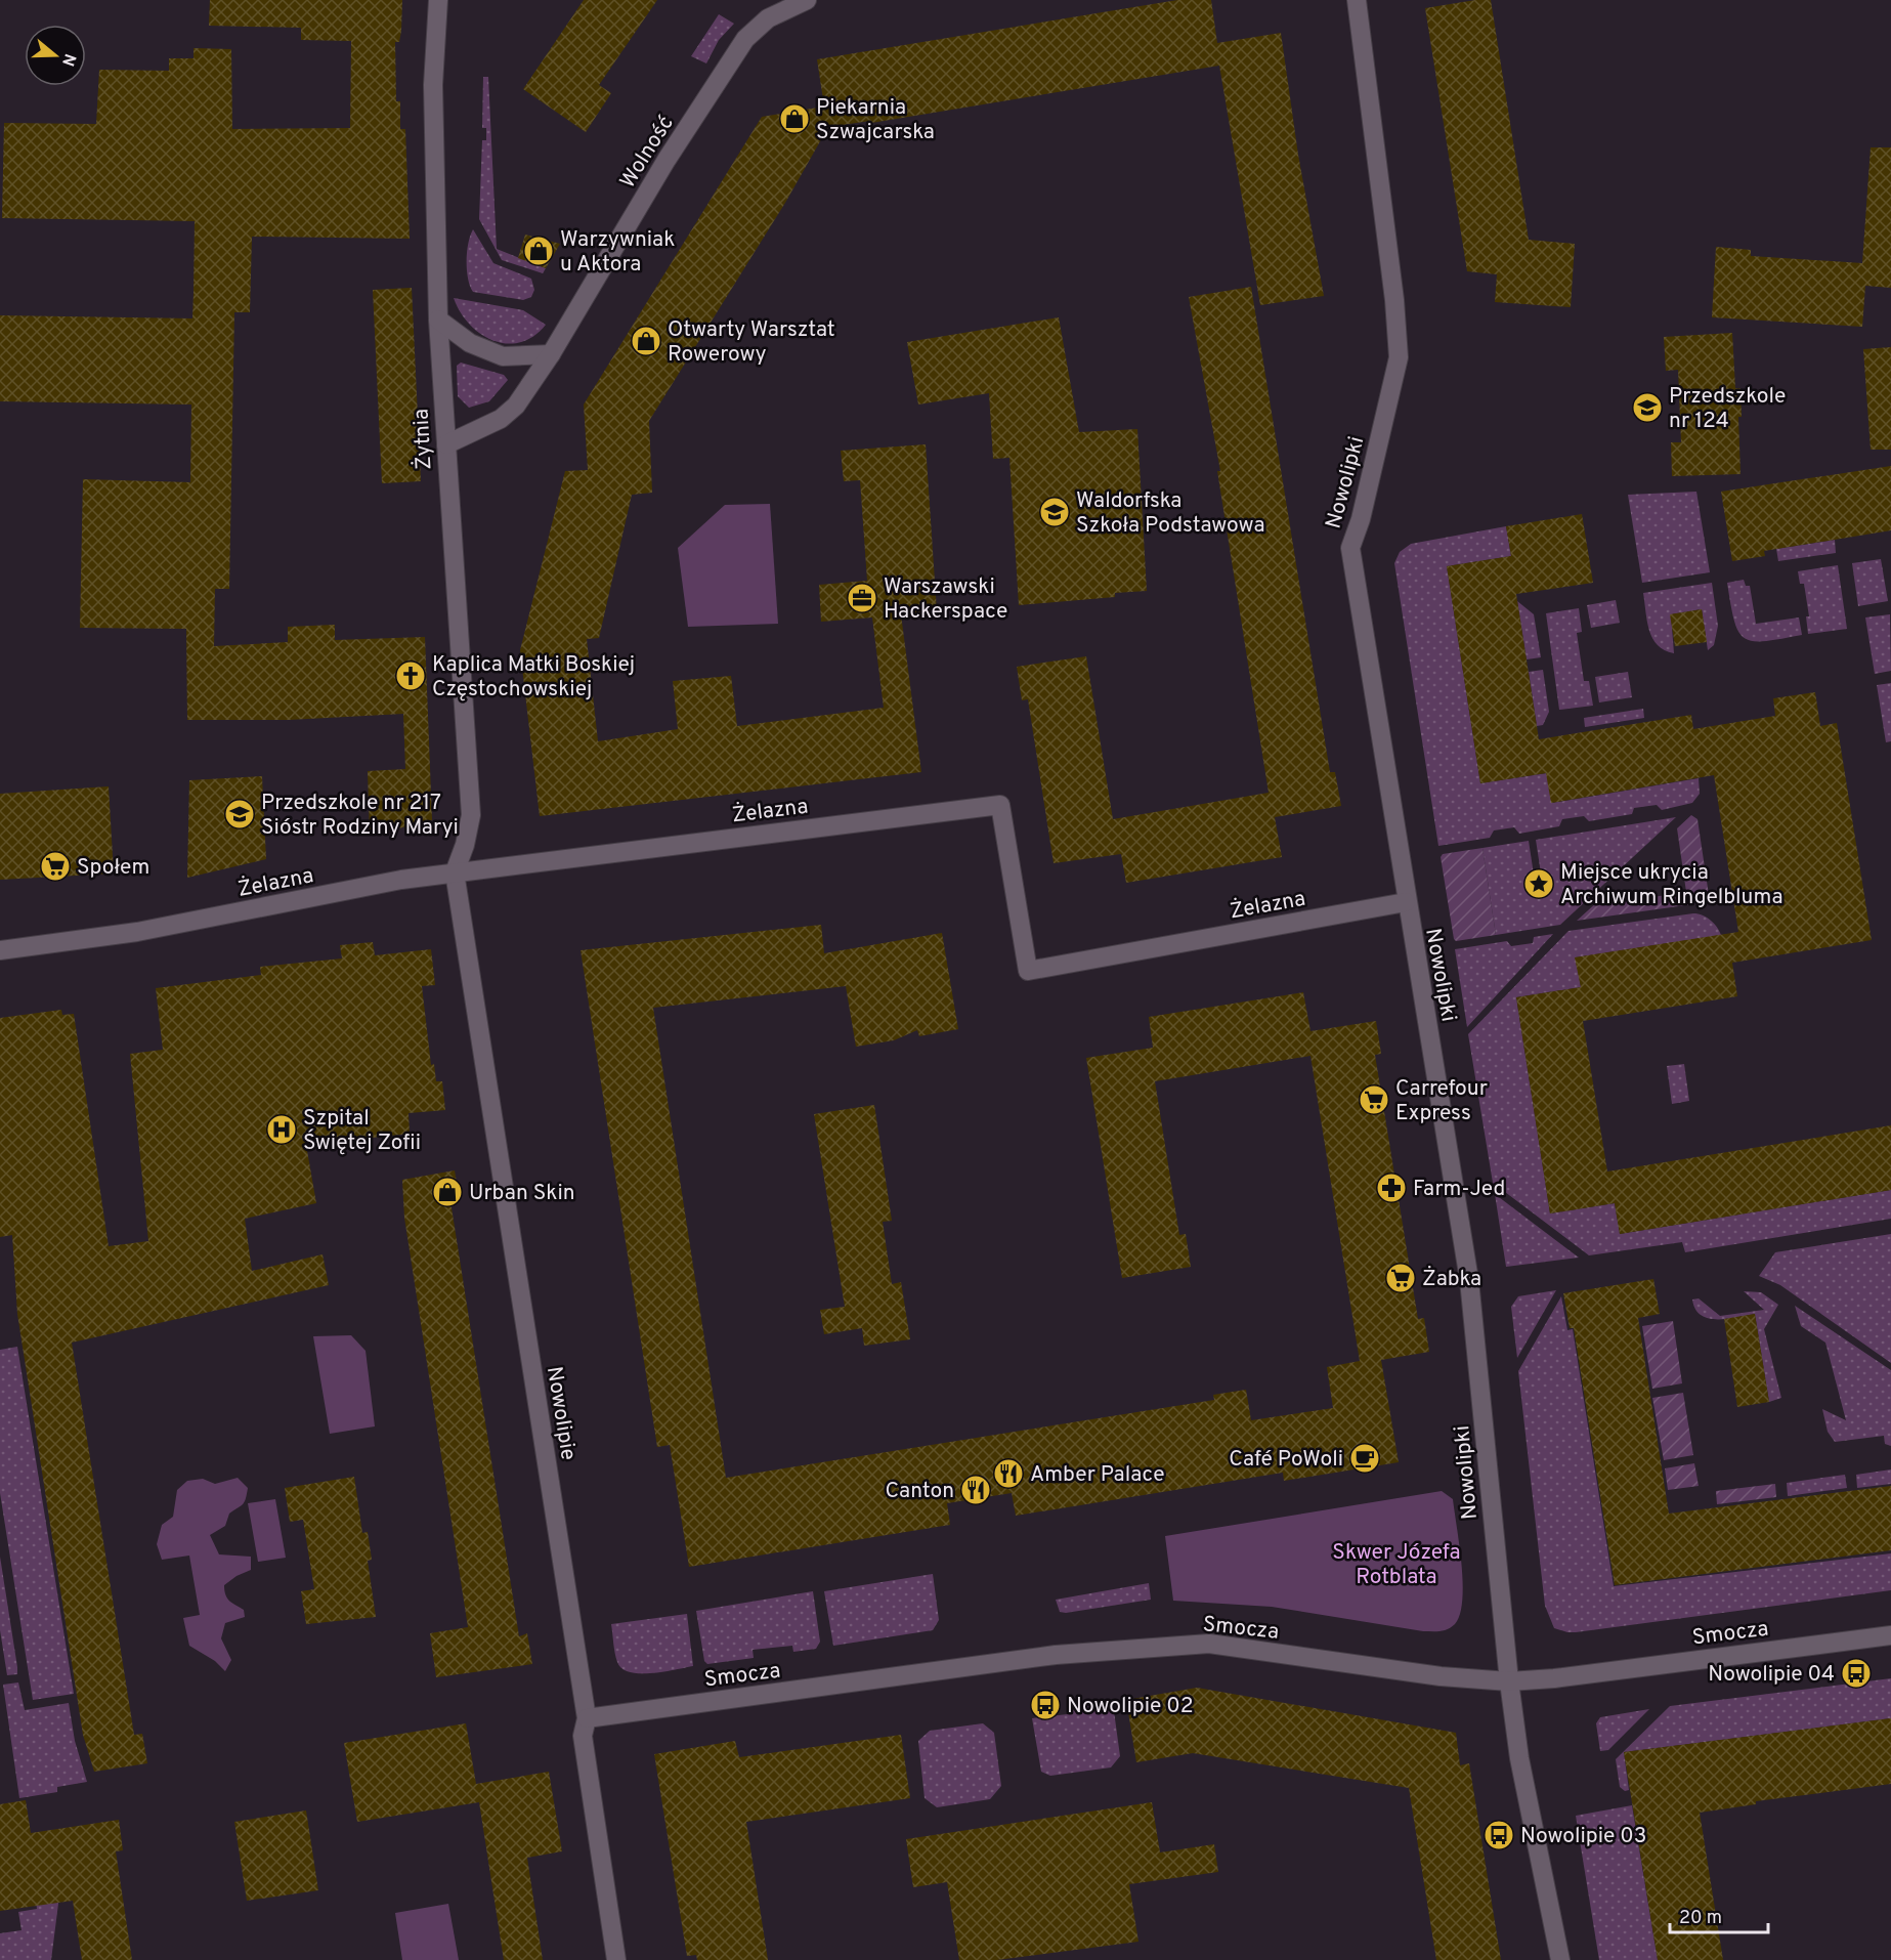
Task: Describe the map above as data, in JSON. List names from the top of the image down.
{
  "streets": {
    "street": [
      "Wolność",
      "Żytnia",
      "Nowolipki",
      "Żelazna",
      "Nowolipie",
      "Smocza"
    ]
  },
  "crossings": [
    ["Wolność", "Żytnia"],
    ["Żytnia", "Żelazna"],
    ["Żytnia", "Nowolipie"],
    ["Nowolipki", "Żelazna"],
    ["Nowolipki", "Smocza"],
    ["Żelazna", "Nowolipie"],
    ["Nowolipie", "Smocza"]
  ],
  "parks": ["Skwer Józefa Rotblata"],
  "places": {
    "shop": [
      "Piekarnia Szwajcarska",
      "Warzywniak u Aktora",
      "Otwarty Warsztat Rowerowy",
      "Urban Skin"
    ],
    "school or university": ["Przedszkole nr 124", "Waldorfska Szkoła Podstawowa", "Przedszkole nr 217 Sióstr Rodziny Maryi"],
    "office": ["Warszawski Hackerspace"],
    "church": ["Kaplica Matki Boskiej Częstochowskiej"],
    "supermarket": ["Społem", "Carrefour Express", "Żabka"],
    "place": ["Miejsce ukrycia Archiwum Ringelbluma"],
    "hospital": ["Szpital Świętej Zofii"],
    "pharmacy": ["Farm-Jed"],
    "cafe": ["Café PoWoli"],
    "restaurant": ["Amber Palace", "Canton"],
    "bus stop": ["Nowolipie 04", "Nowolipie 02", "Nowolipie 03"]
  },
  "scale_bar": "20 m",
  "north": "right"
}
